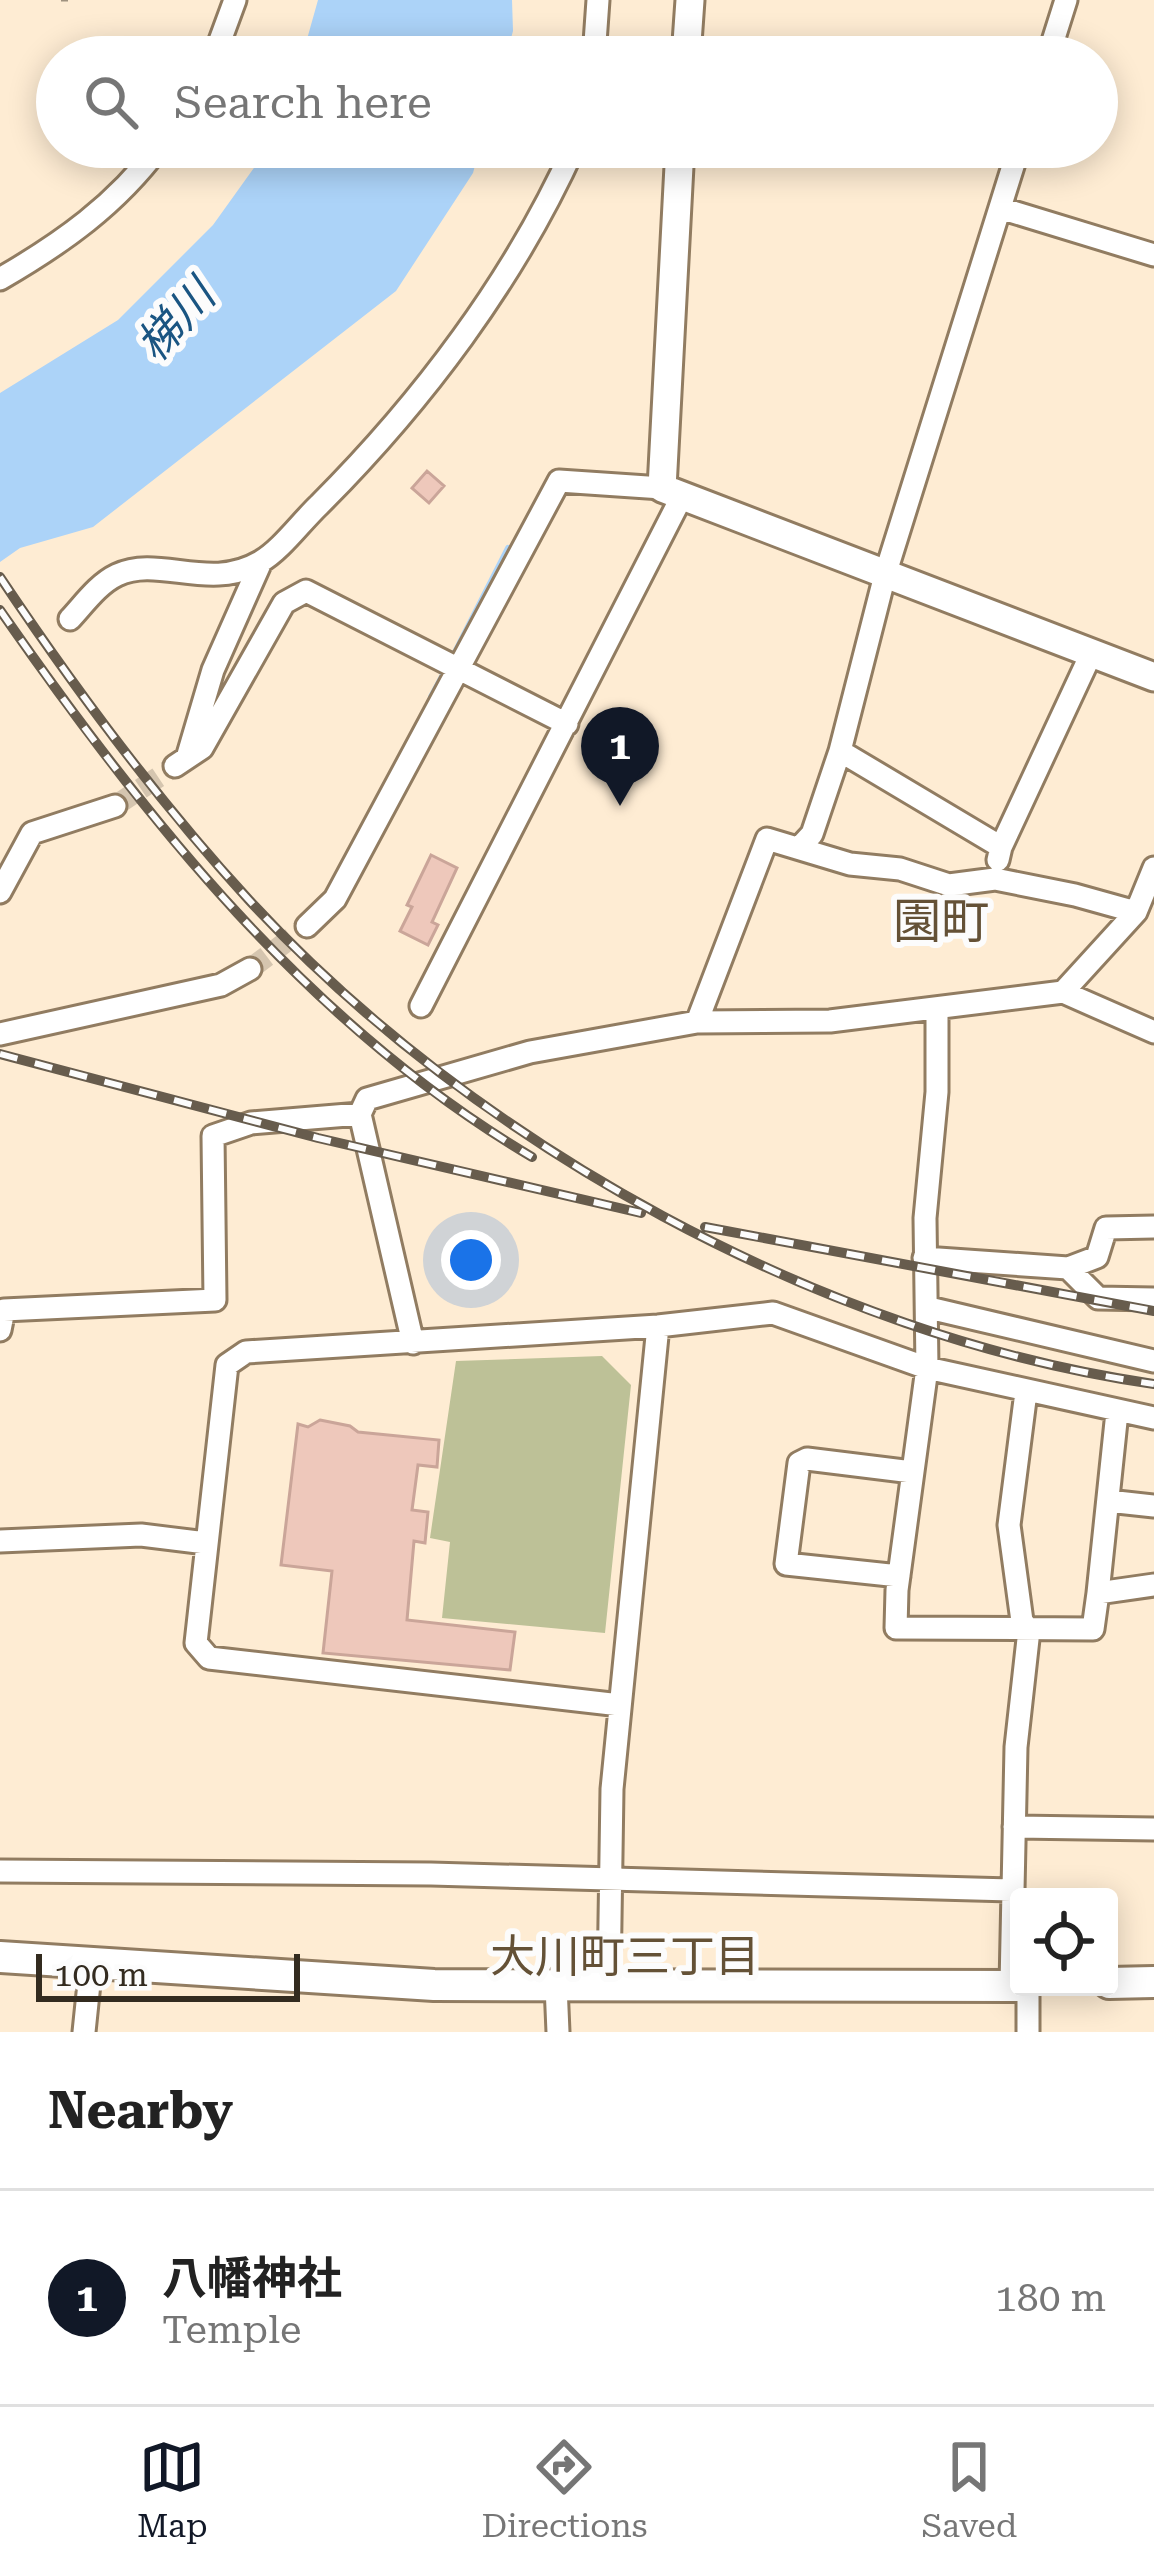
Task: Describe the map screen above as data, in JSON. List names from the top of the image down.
{
  "districts": ["園町", "大川町三丁目"],
  "water": ["梯川"],
  "scale_bar": "100 m",
  "page": {
    "search": "Search here",
    "pins": "1",
    "scale": "100 m",
    "heading": "Nearby",
    "list": [
      {
        "mark": "1",
        "name": "八幡神社",
        "note": "Temple",
        "value": "180 m"
      }
    ],
    "nav": ["Map", "Directions", "Saved"]
  }
}
